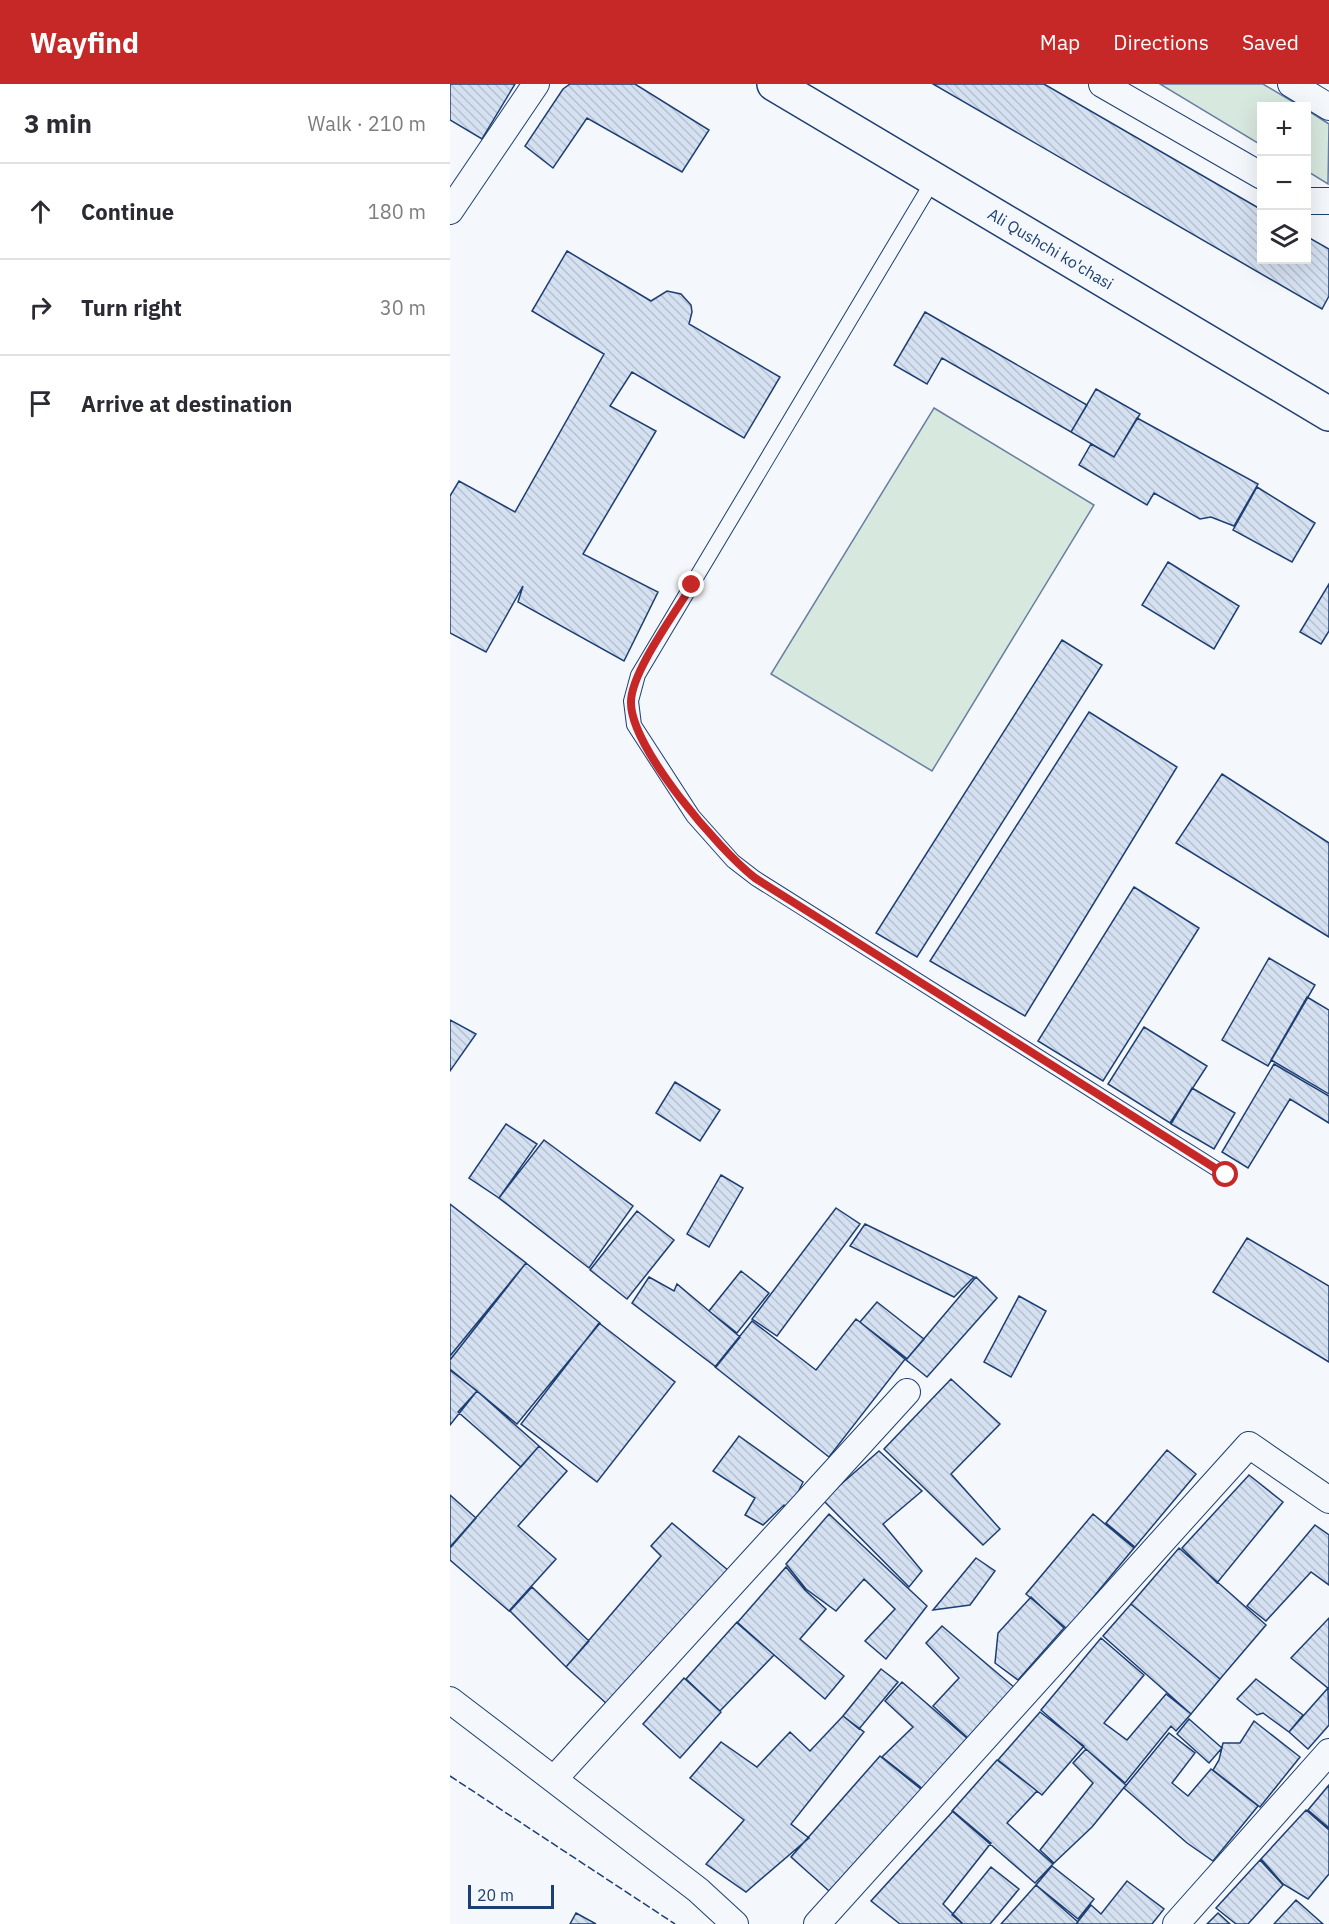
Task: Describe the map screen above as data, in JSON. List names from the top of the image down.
{
  "streets": {
    "main road": ["Ali Qushchi ko'chasi"]
  },
  "scale_bar": "20 m",
  "page": {
    "header": "Wayfind",
    "nav": ["Map", "Directions", "Saved"],
    "heading": ["3 min", "Walk · 210 m"],
    "map_buttons": ["+", "−"],
    "list": [
      ["Continue", "180 m"],
      ["Turn right", "30 m"],
      "Arrive at destination"
    ],
    "scale": "20 m"
  }
}
